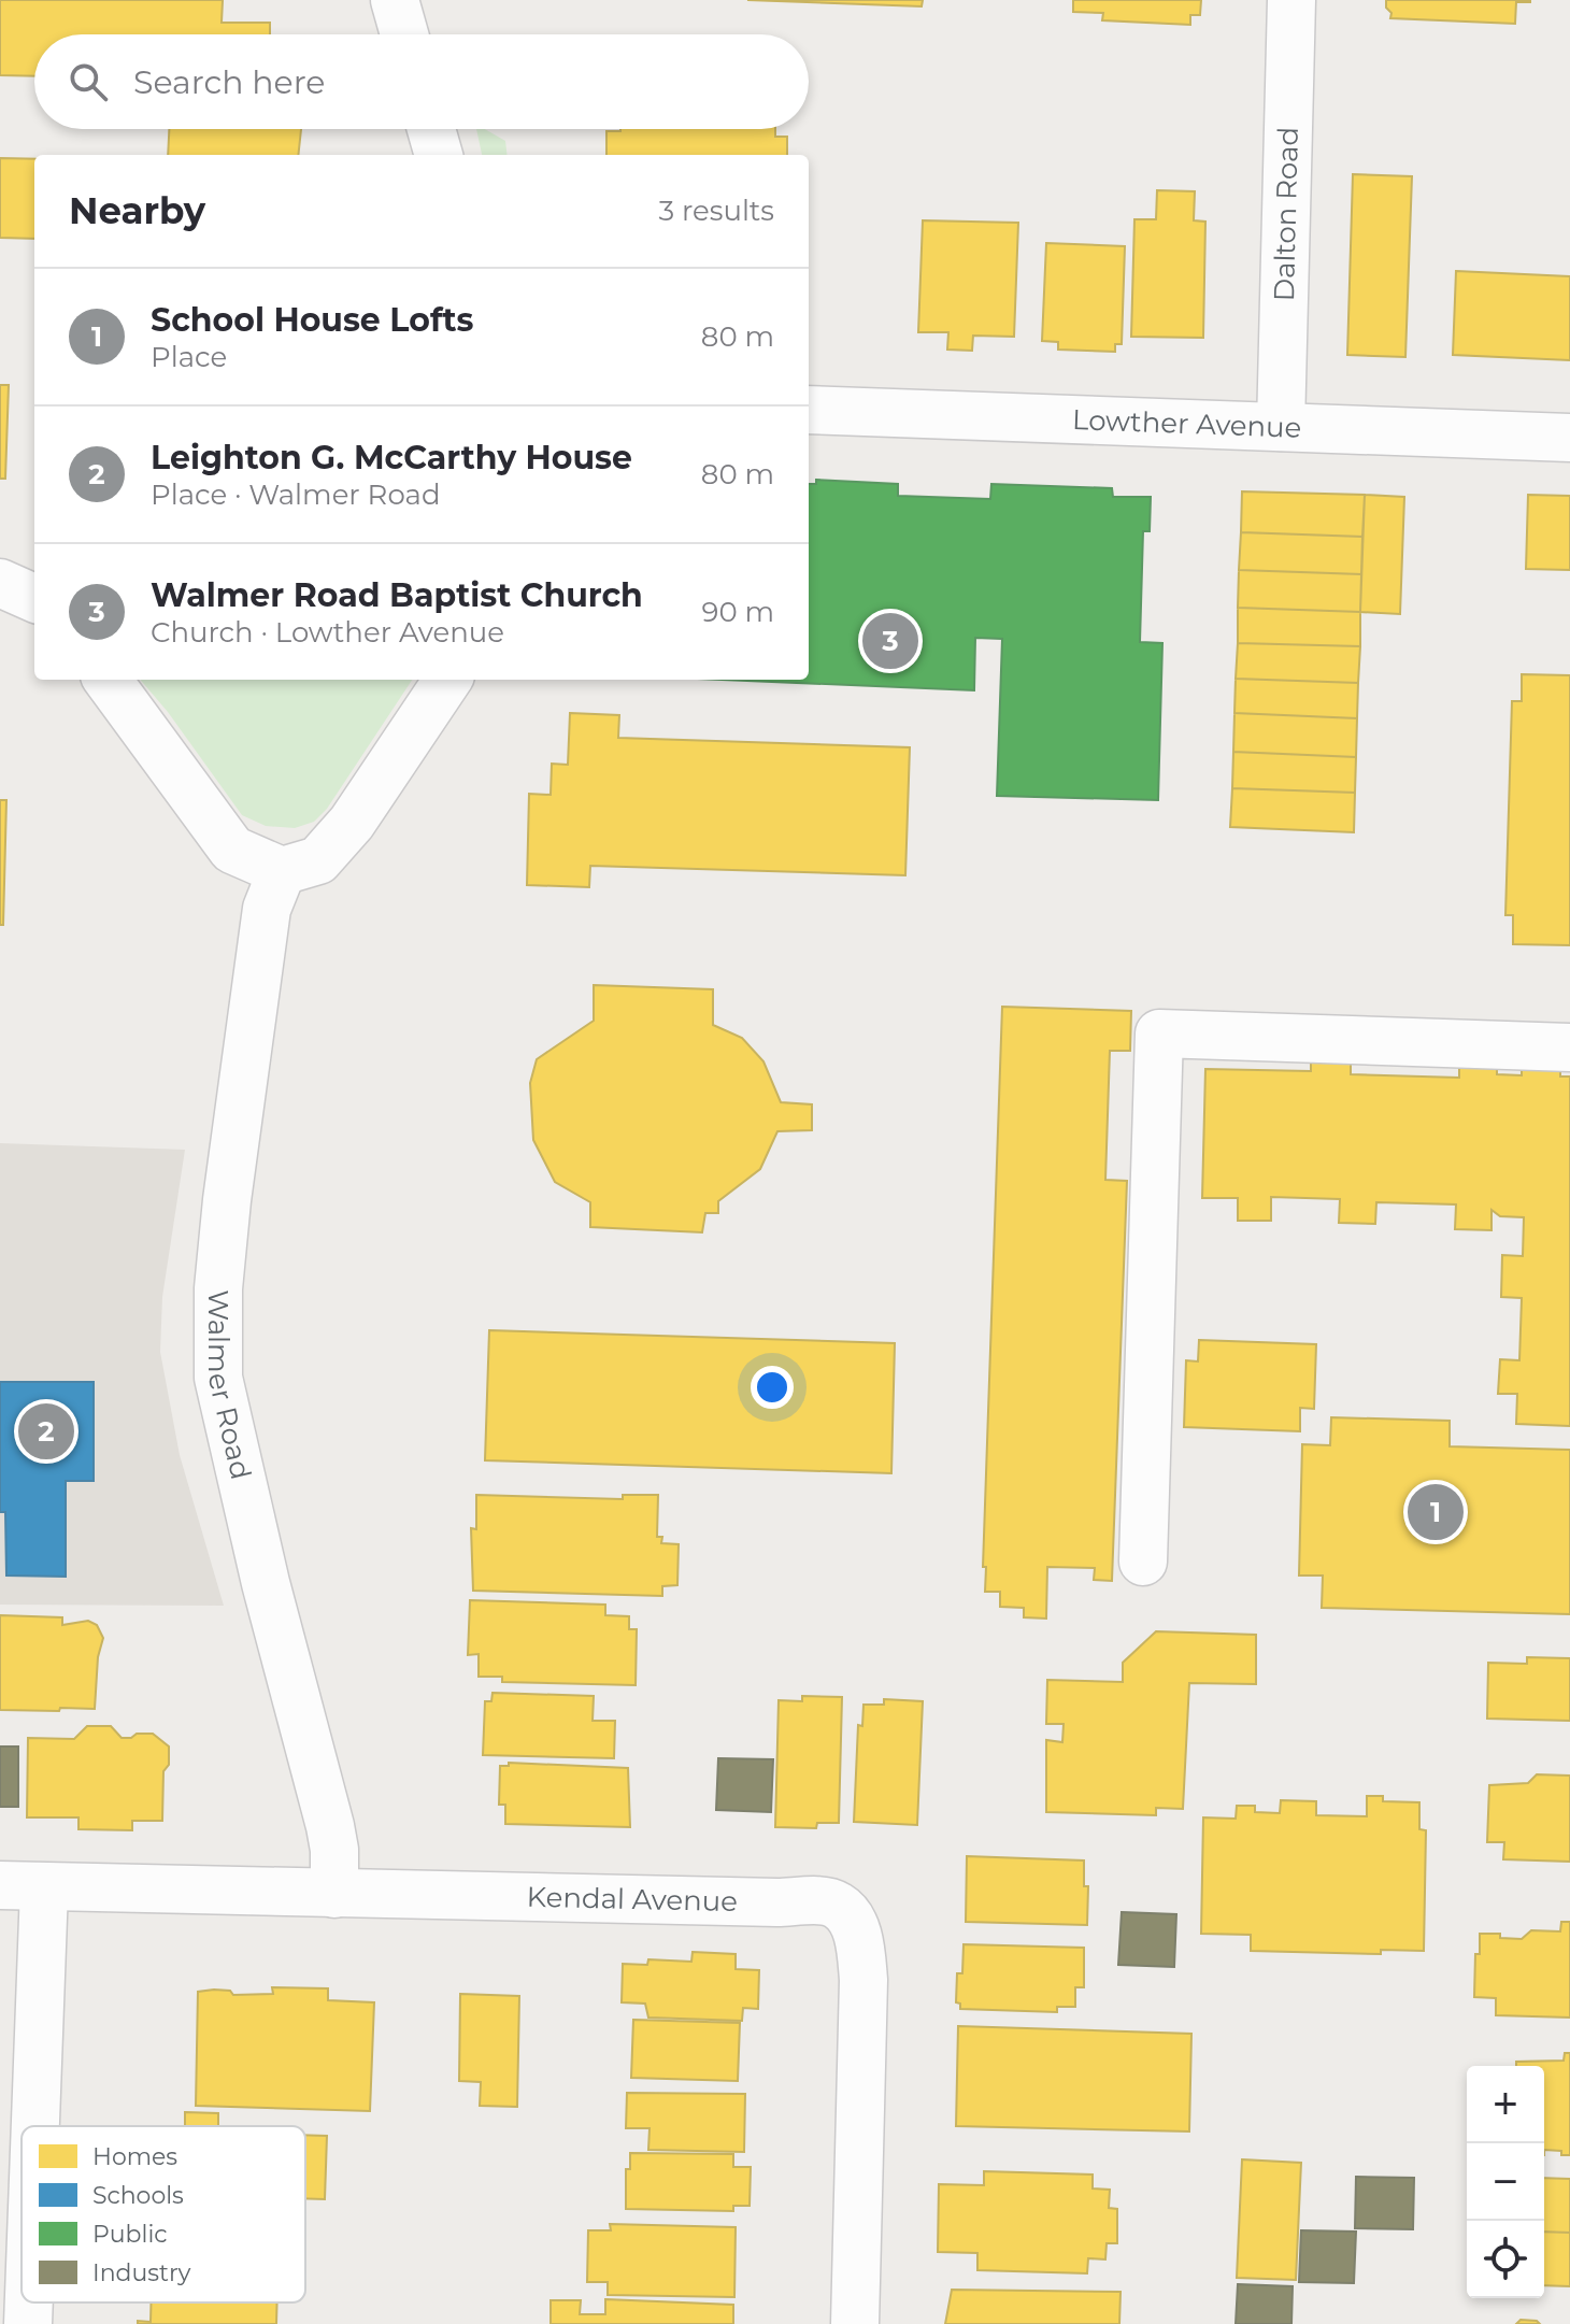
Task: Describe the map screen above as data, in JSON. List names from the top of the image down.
{
  "streets": {
    "street": [
      "Dalton Road",
      "Lowther Avenue",
      "Walmer Road",
      "Kendal Avenue"
    ]
  },
  "crossings": [
    ["Dalton Road", "Lowther Avenue"],
    ["Walmer Road", "Kendal Avenue"]
  ],
  "legend": [
    "Homes",
    "Schools",
    "Public",
    "Industry"
  ],
  "page": {
    "search": "Search here",
    "heading": ["Nearby", "3 results"],
    "list": [
      {
        "mark": "1",
        "name": "School House Lofts",
        "note": "Place",
        "value": "80 m"
      },
      {
        "mark": "2",
        "name": "Leighton G. McCarthy House",
        "note": "Place · Walmer Road",
        "value": "80 m"
      },
      {
        "mark": "3",
        "name": "Walmer Road Baptist Church",
        "note": "Church · Lowther Avenue",
        "value": "90 m"
      }
    ],
    "pins": ["3", "2", "1"],
    "map_buttons": ["+", "−"]
  }
}
